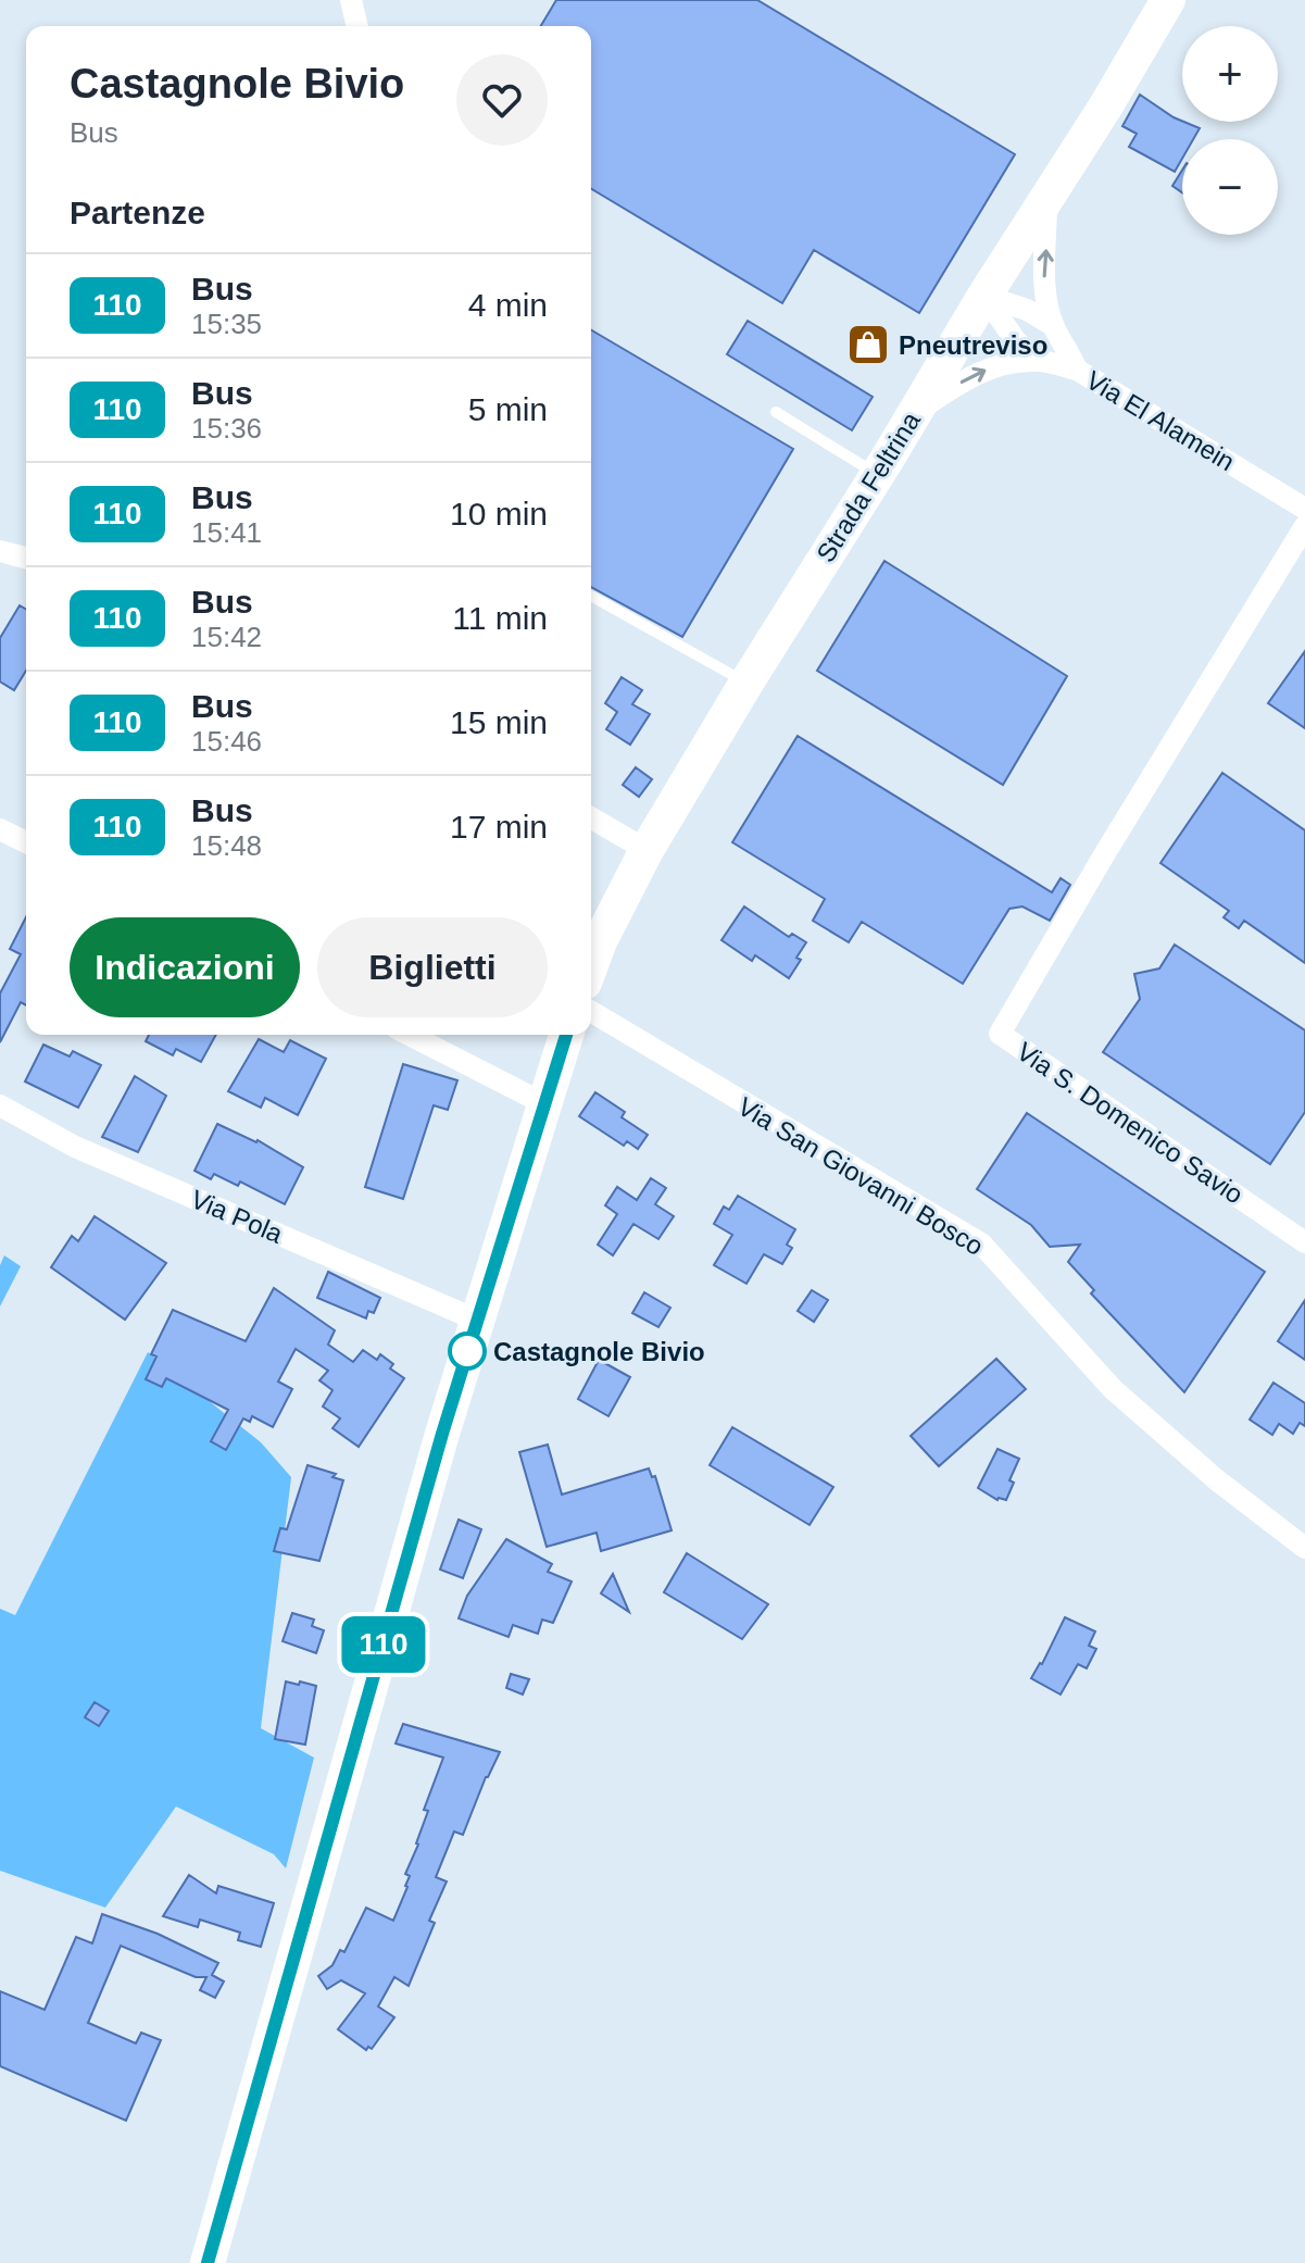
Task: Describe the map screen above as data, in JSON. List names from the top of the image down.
{
  "streets": {
    "main road": ["Strada Feltrina"],
    "street": [
      "Via El Alamein",
      "Via S. Domenico Savio",
      "Via San Giovanni Bosco",
      "Via Pola"
    ]
  },
  "crossings": [
    ["Via El Alamein", "Strada Feltrina"]
  ],
  "places": {
    "shop": ["Pneutreviso"],
    "other": ["Castagnole Bivio"]
  },
  "lines": ["bus line 110"],
  "page": {
    "on_map": "110",
    "map_buttons": ["+", "−"],
    "heading": [
      ["Castagnole Bivio", "Bus"],
      "Partenze"
    ],
    "list": [
      {
        "mark": "110",
        "name": "Bus",
        "note": "15:35",
        "value": "4 min"
      },
      {
        "mark": "110",
        "name": "Bus",
        "note": "15:36",
        "value": "5 min"
      },
      {
        "mark": "110",
        "name": "Bus",
        "note": "15:41",
        "value": "10 min"
      },
      {
        "mark": "110",
        "name": "Bus",
        "note": "15:42",
        "value": "11 min"
      },
      {
        "mark": "110",
        "name": "Bus",
        "note": "15:46",
        "value": "15 min"
      },
      {
        "mark": "110",
        "name": "Bus",
        "note": "15:48",
        "value": "17 min"
      }
    ],
    "buttons": ["Indicazioni", "Biglietti"]
  }
}
